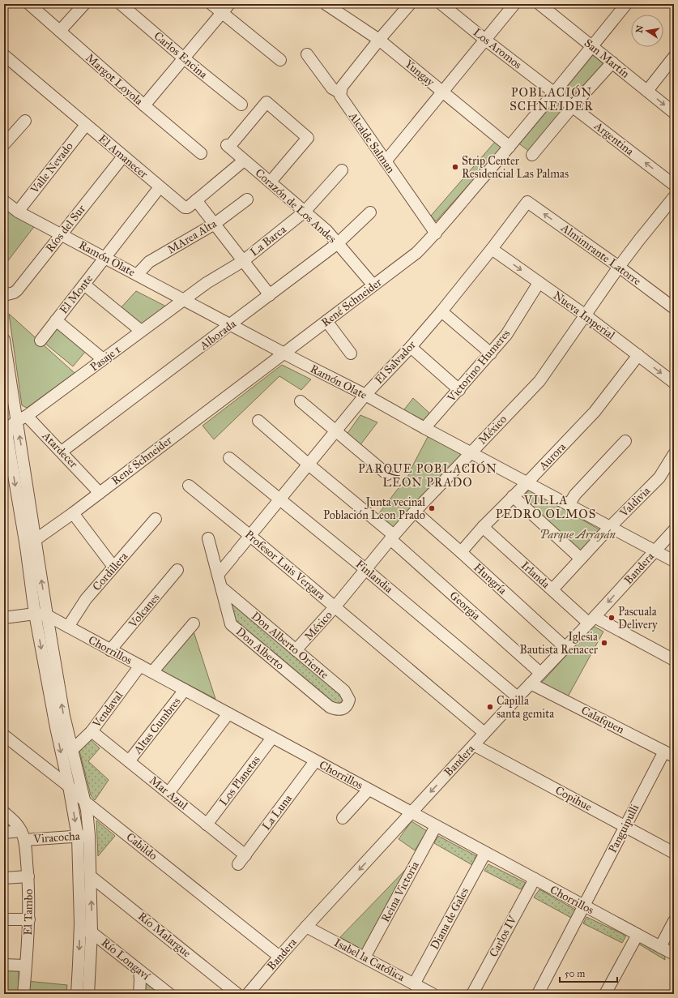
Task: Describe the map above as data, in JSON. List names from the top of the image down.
{
  "streets": {
    "street": [
      "Los Aromos",
      "Carlos Encina",
      "San Martín",
      "Yungay",
      "Margot Loyola",
      "Argentina",
      "Alcalde Salman",
      "El Amanecer",
      "Valle Nevado",
      "Corazón de Los Andes",
      "Ríos del Sur",
      "MArea Alta",
      "La Barca",
      "Almimrante Latorre",
      "Ramón Olate",
      "El Monte",
      "René Schneider",
      "Nueva Imperial",
      "Alborada",
      "Pasaje 1",
      "El Salvador",
      "Victorino Humeres",
      "México",
      "Atardecer",
      "Aurora",
      "Valdivia",
      "Profesor Luis Vergara",
      "Bandera",
      "Cordillera",
      "Irlanda",
      "Finlandia",
      "Hungría",
      "Georgia",
      "Volcanes",
      "Don Alberto Oriente",
      "Don Alberto",
      "Chorrillos",
      "Vendaval",
      "Calafquen",
      "Altas Cumbres",
      "Los Planetas",
      "Mar Azul",
      "Copihue",
      "La Luna",
      "Panguipulli",
      "Viracocha",
      "Cabildo",
      "Reina Victoria",
      "El Tambo",
      "Diana de Gales",
      "Río Malargue",
      "Carlos IV",
      "Río Longaví",
      "Isabel la Católica"
    ]
  },
  "crossings": [
    ["Los Aromos", "Argentina"],
    ["Los Aromos", "René Schneider"],
    ["San Martín", "René Schneider"],
    ["Yungay", "René Schneider"],
    ["Argentina", "René Schneider"],
    ["Alcalde Salman", "René Schneider"],
    ["El Amanecer", "Valle Nevado"],
    ["El Amanecer", "Corazón de Los Andes"],
    ["El Amanecer", "Ríos del Sur"],
    ["El Amanecer", "El Monte"],
    ["Valle Nevado", "Ramón Olate"],
    ["Corazón de Los Andes", "La Barca"],
    ["Corazón de Los Andes", "René Schneider"],
    ["Corazón de Los Andes", "Alborada"],
    ["Ríos del Sur", "Ramón Olate"],
    ["MArea Alta", "Ramón Olate"],
    ["La Barca", "Ramón Olate"],
    ["La Barca", "Pasaje 1"],
    ["Almimrante Latorre", "El Salvador"],
    ["Almimrante Latorre", "México"],
    ["Ramón Olate", "El Monte"],
    ["Ramón Olate", "René Schneider"],
    ["Ramón Olate", "Alborada"],
    ["Ramón Olate", "Pasaje 1"],
    ["Ramón Olate", "El Salvador"],
    ["Ramón Olate", "Victorino Humeres"],
    ["Ramón Olate", "México"],
    ["Ramón Olate", "Aurora"],
    ["Ramón Olate", "Valdivia"],
    ["Ramón Olate", "Bandera"],
    ["René Schneider", "Pasaje 1"],
    ["René Schneider", "Atardecer"],
    ["Nueva Imperial", "El Salvador"],
    ["Nueva Imperial", "Victorino Humeres"],
    ["Nueva Imperial", "México"],
    ["Nueva Imperial", "Aurora"],
    ["Alborada", "Atardecer"],
    ["Pasaje 1", "Atardecer"],
    ["Pasaje 1", "Chorrillos"],
    ["Pasaje 1", "Viracocha"],
    ["Pasaje 1", "Cabildo"],
    ["Pasaje 1", "Río Longaví"],
    ["El Salvador", "Profesor Luis Vergara"],
    ["El Salvador", "Finlandia"],
    ["El Salvador", "Georgia"],
    ["El Salvador", "Don Alberto"],
    ["México", "Profesor Luis Vergara"],
    ["México", "Finlandia"],
    ["México", "Hungría"],
    ["México", "Georgia"],
    ["México", "Don Alberto Oriente"],
    ["Aurora", "Irlanda"],
    ["Aurora", "Hungría"],
    ["Valdivia", "Irlanda"],
    ["Profesor Luis Vergara", "Bandera"],
    ["Bandera", "Irlanda"],
    ["Bandera", "Finlandia"],
    ["Bandera", "Hungría"],
    ["Bandera", "Georgia"],
    ["Bandera", "Chorrillos"],
    ["Bandera", "Calafquen"],
    ["Bandera", "Copihue"],
    ["Bandera", "Cabildo"],
    ["Bandera", "Isabel la Católica"],
    ["Cordillera", "Chorrillos"],
    ["Volcanes", "Chorrillos"],
    ["Don Alberto Oriente", "Don Alberto"],
    ["Chorrillos", "Vendaval"],
    ["Chorrillos", "Altas Cumbres"],
    ["Chorrillos", "Los Planetas"],
    ["Chorrillos", "La Luna"],
    ["Chorrillos", "Panguipulli"],
    ["Chorrillos", "Reina Victoria"],
    ["Chorrillos", "Diana de Gales"],
    ["Chorrillos", "Carlos IV"],
    ["Vendaval", "Mar Azul"],
    ["Calafquen", "Panguipulli"],
    ["Altas Cumbres", "Mar Azul"],
    ["Los Planetas", "Mar Azul"],
    ["Mar Azul", "La Luna"],
    ["Copihue", "Panguipulli"],
    ["Viracocha", "El Tambo"],
    ["Reina Victoria", "Isabel la Católica"],
    ["Diana de Gales", "Isabel la Católica"]
  ],
  "one_way": ["Argentina", "Almimrante Latorre", "Bandera"],
  "districts": ["POBLACIÓN SCHNEIDER", "PARQUE POBLACIÓN LEON PRADO", "VILLA PEDRO OLMOS"],
  "parks": ["Parque Arrayán"],
  "places": [
    "Strip Center Residencial Las Palmas",
    "Junta vecinal Población Leon Prado",
    "Pascuala Delivery",
    "Iglesia Bautista Renacer",
    "Capilla santa gemita"
  ],
  "scale_bar": "50 m",
  "north": "left"
}
